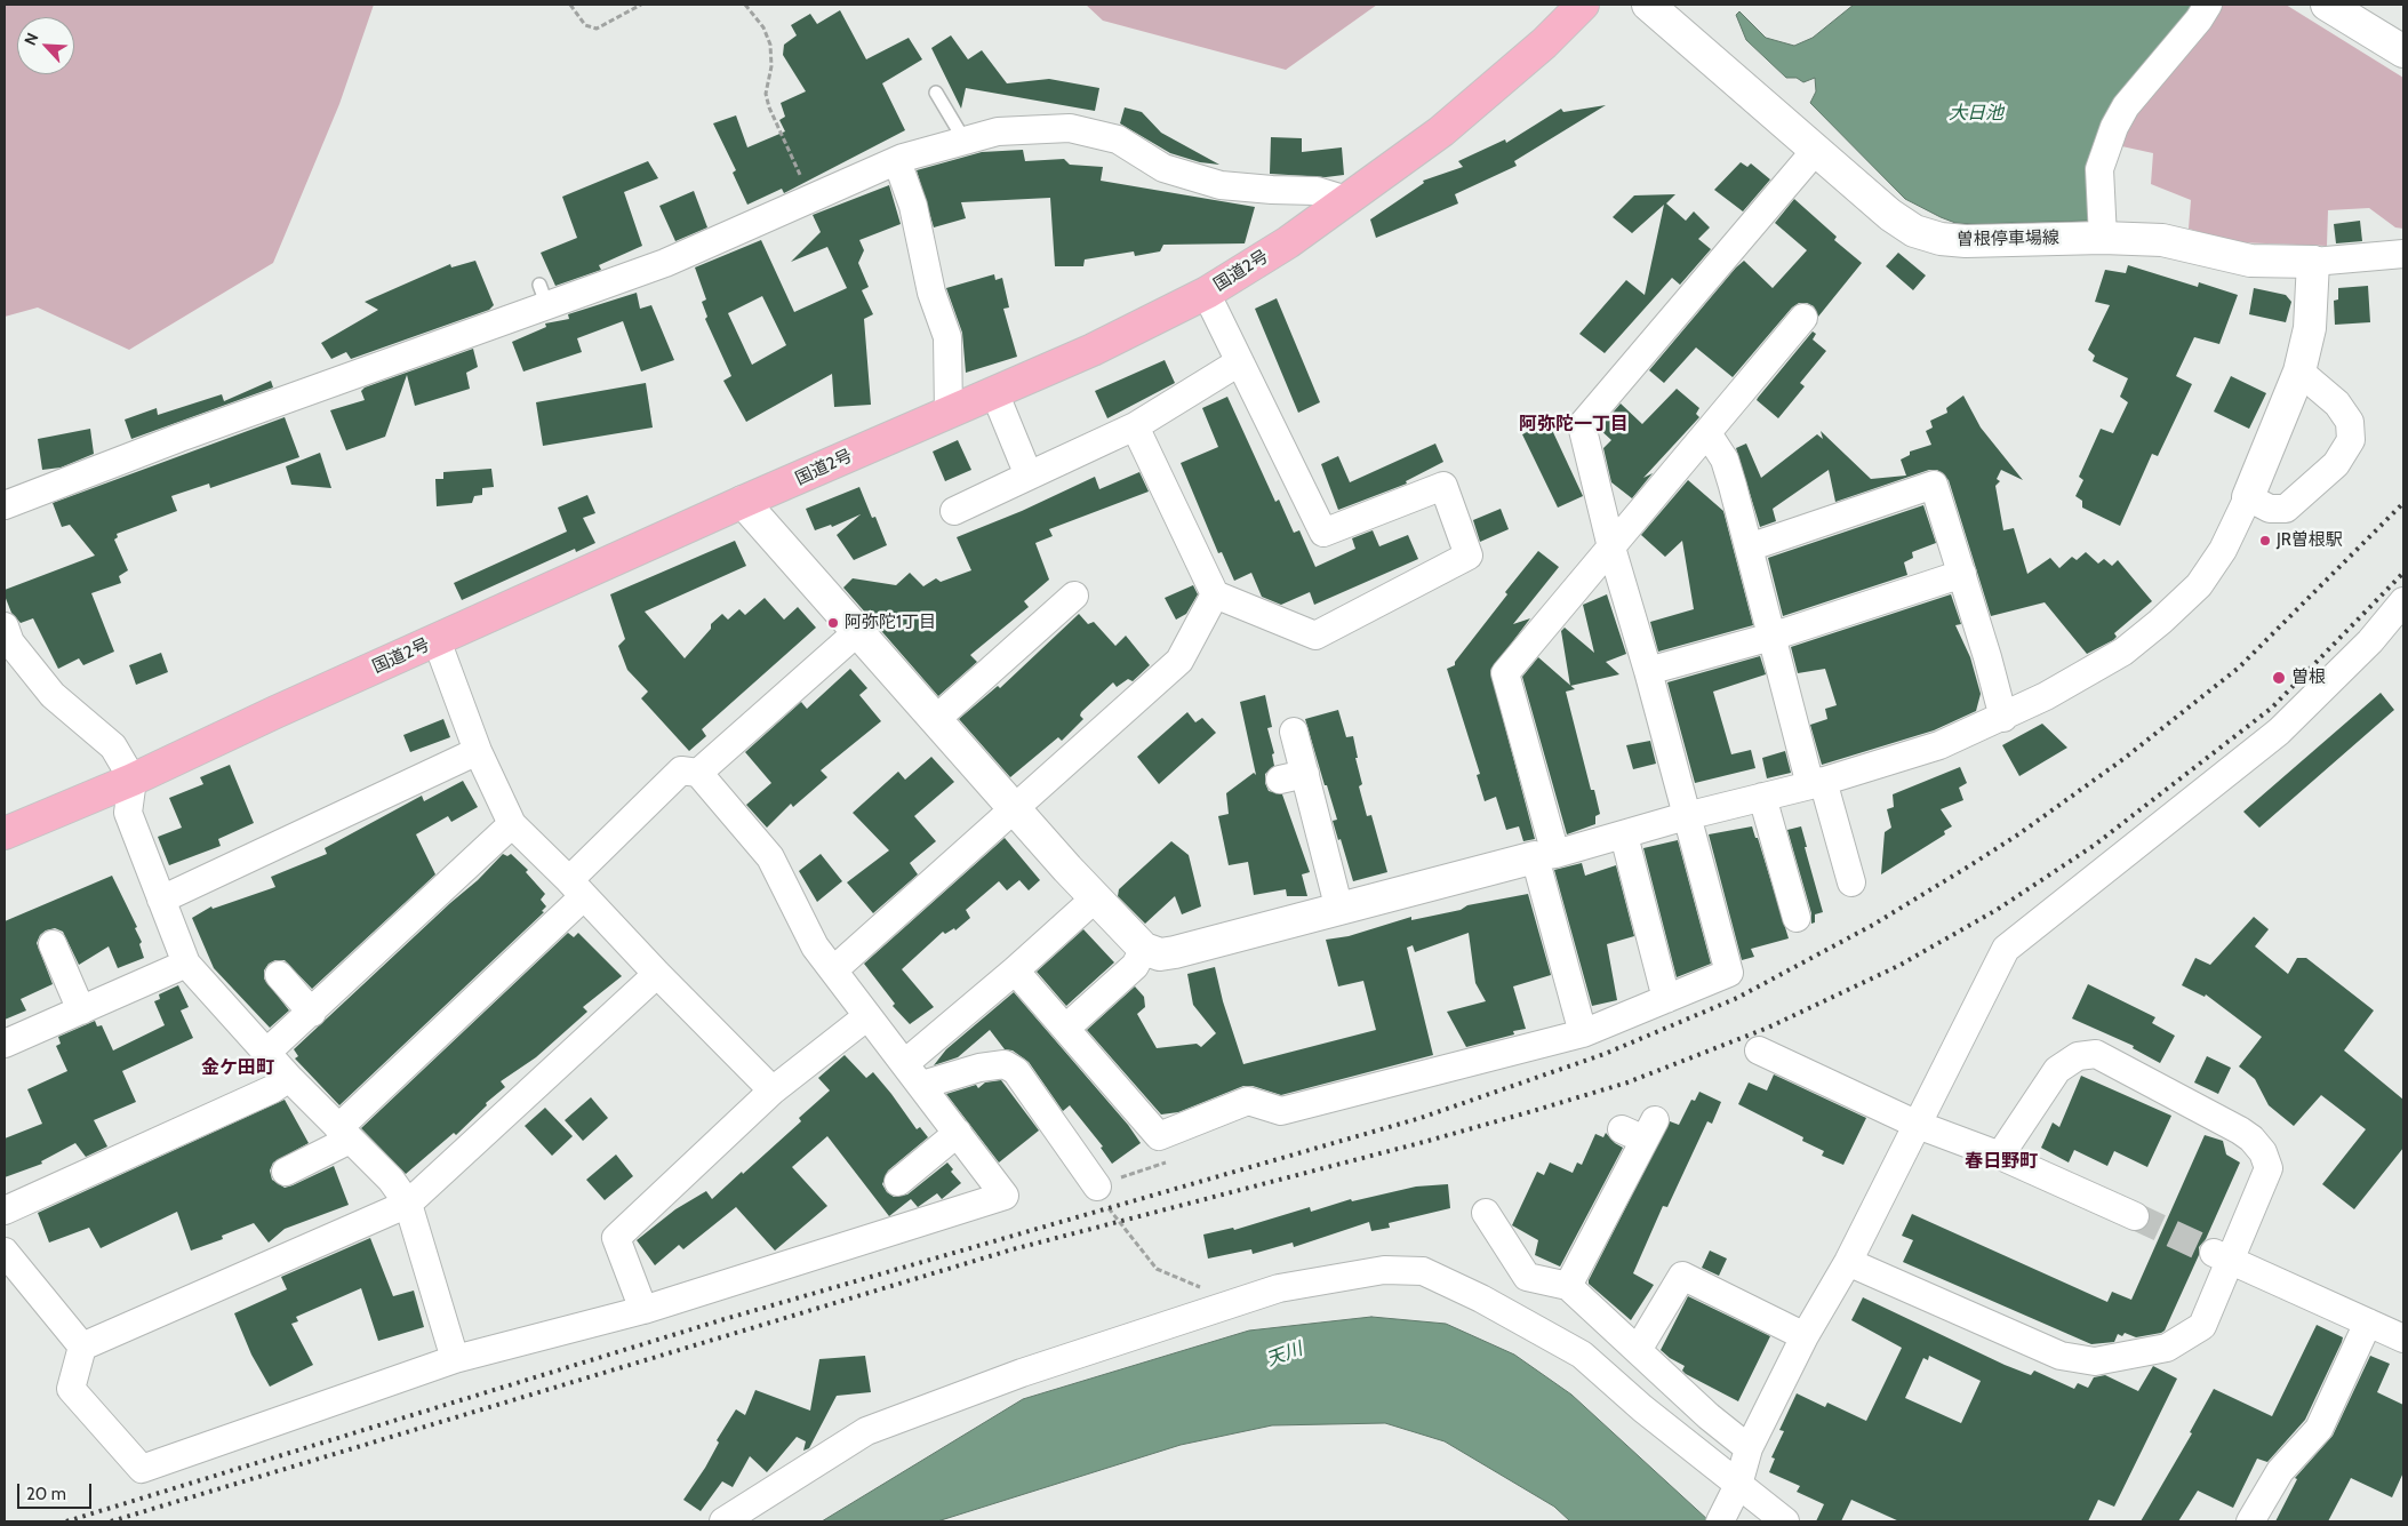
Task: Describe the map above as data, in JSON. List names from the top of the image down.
{
  "streets": {
    "highway": ["国道2号"],
    "street": ["曽根停車場線"]
  },
  "districts": ["阿弥陀一丁目", "金ケ田町", "春日野町"],
  "water": ["大日池", "天川"],
  "places": ["JR曽根駅", "阿弥陀1丁目", "曽根"],
  "scale_bar": "20 m",
  "north": "top left"
}
